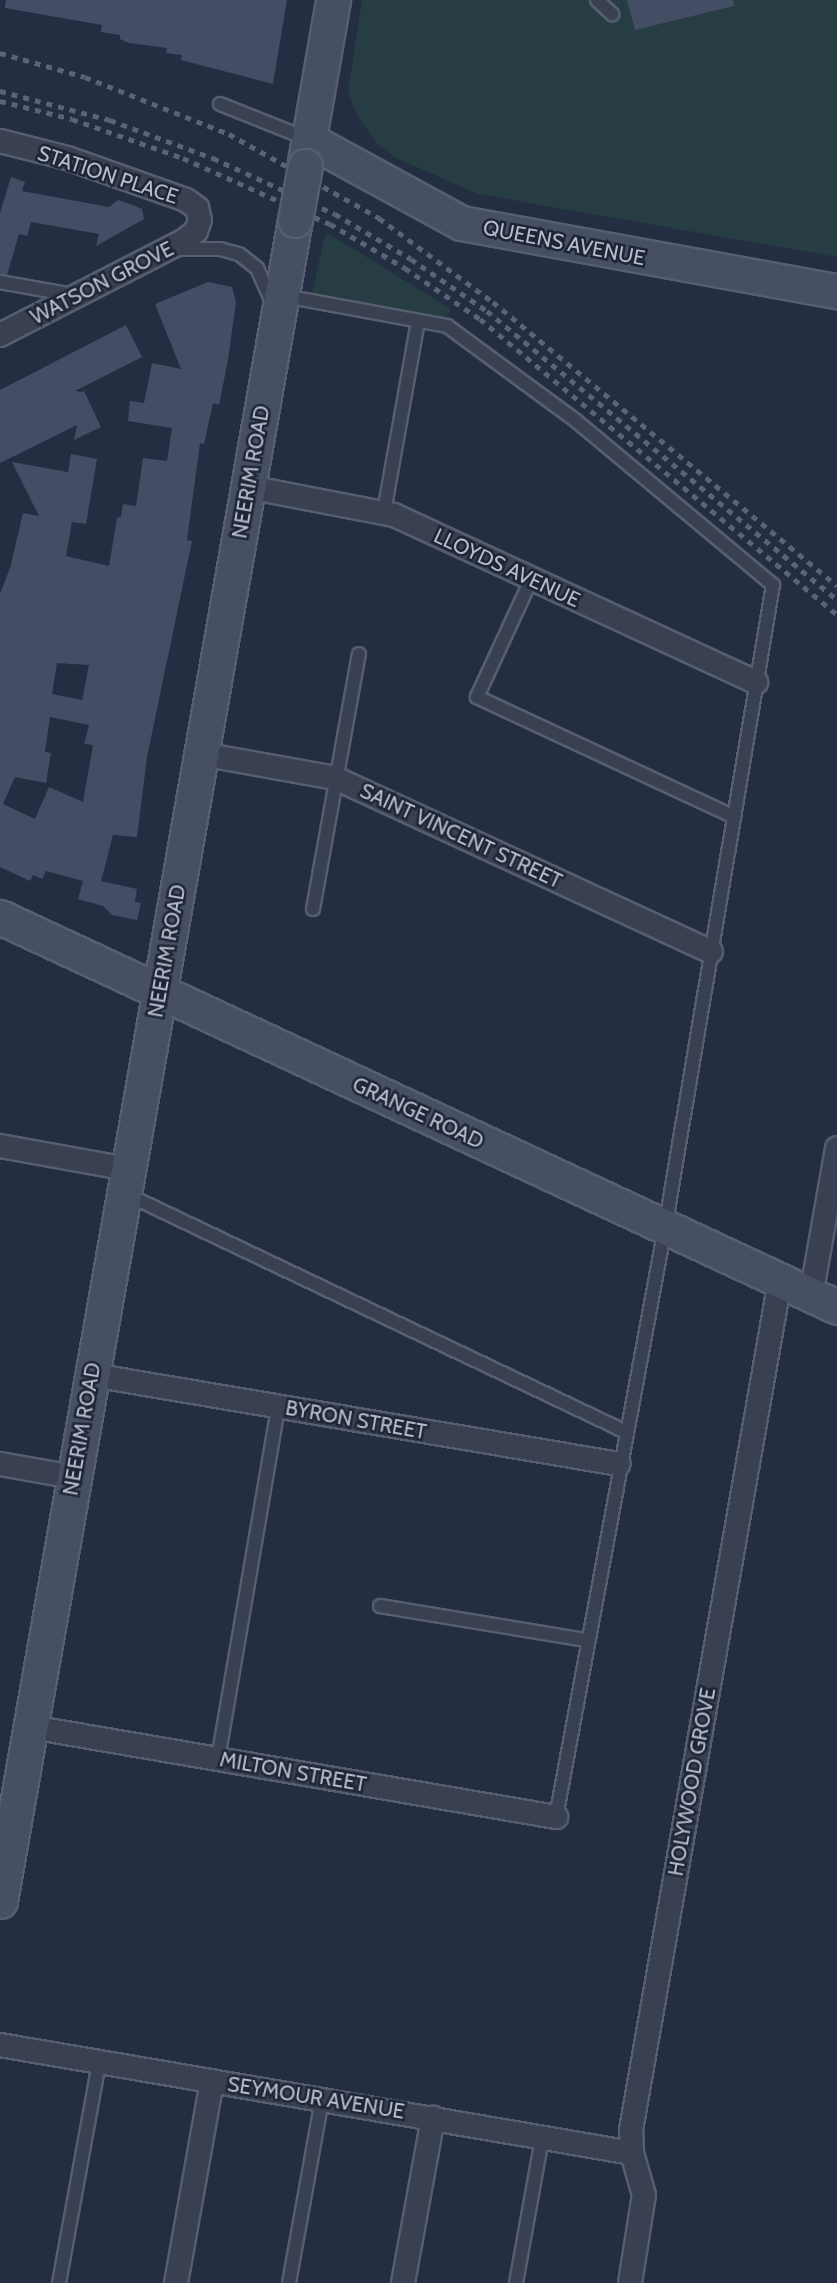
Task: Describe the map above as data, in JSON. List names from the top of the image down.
{
  "streets": {
    "main road": ["QUEENS AVENUE", "NEERIM ROAD", "GRANGE ROAD"],
    "street": [
      "STATION PLACE",
      "WATSON GROVE",
      "LLOYDS AVENUE",
      "SAINT VINCENT STREET",
      "BYRON STREET",
      "MILTON STREET",
      "HOLYWOOD GROVE",
      "SEYMOUR AVENUE"
    ]
  },
  "crossings": [
    ["STATION PLACE", "WATSON GROVE"],
    ["QUEENS AVENUE", "NEERIM ROAD"],
    ["NEERIM ROAD", "LLOYDS AVENUE"],
    ["NEERIM ROAD", "SAINT VINCENT STREET"],
    ["NEERIM ROAD", "GRANGE ROAD"],
    ["NEERIM ROAD", "BYRON STREET"],
    ["NEERIM ROAD", "MILTON STREET"],
    ["GRANGE ROAD", "HOLYWOOD GROVE"],
    ["HOLYWOOD GROVE", "SEYMOUR AVENUE"]
  ]
}
